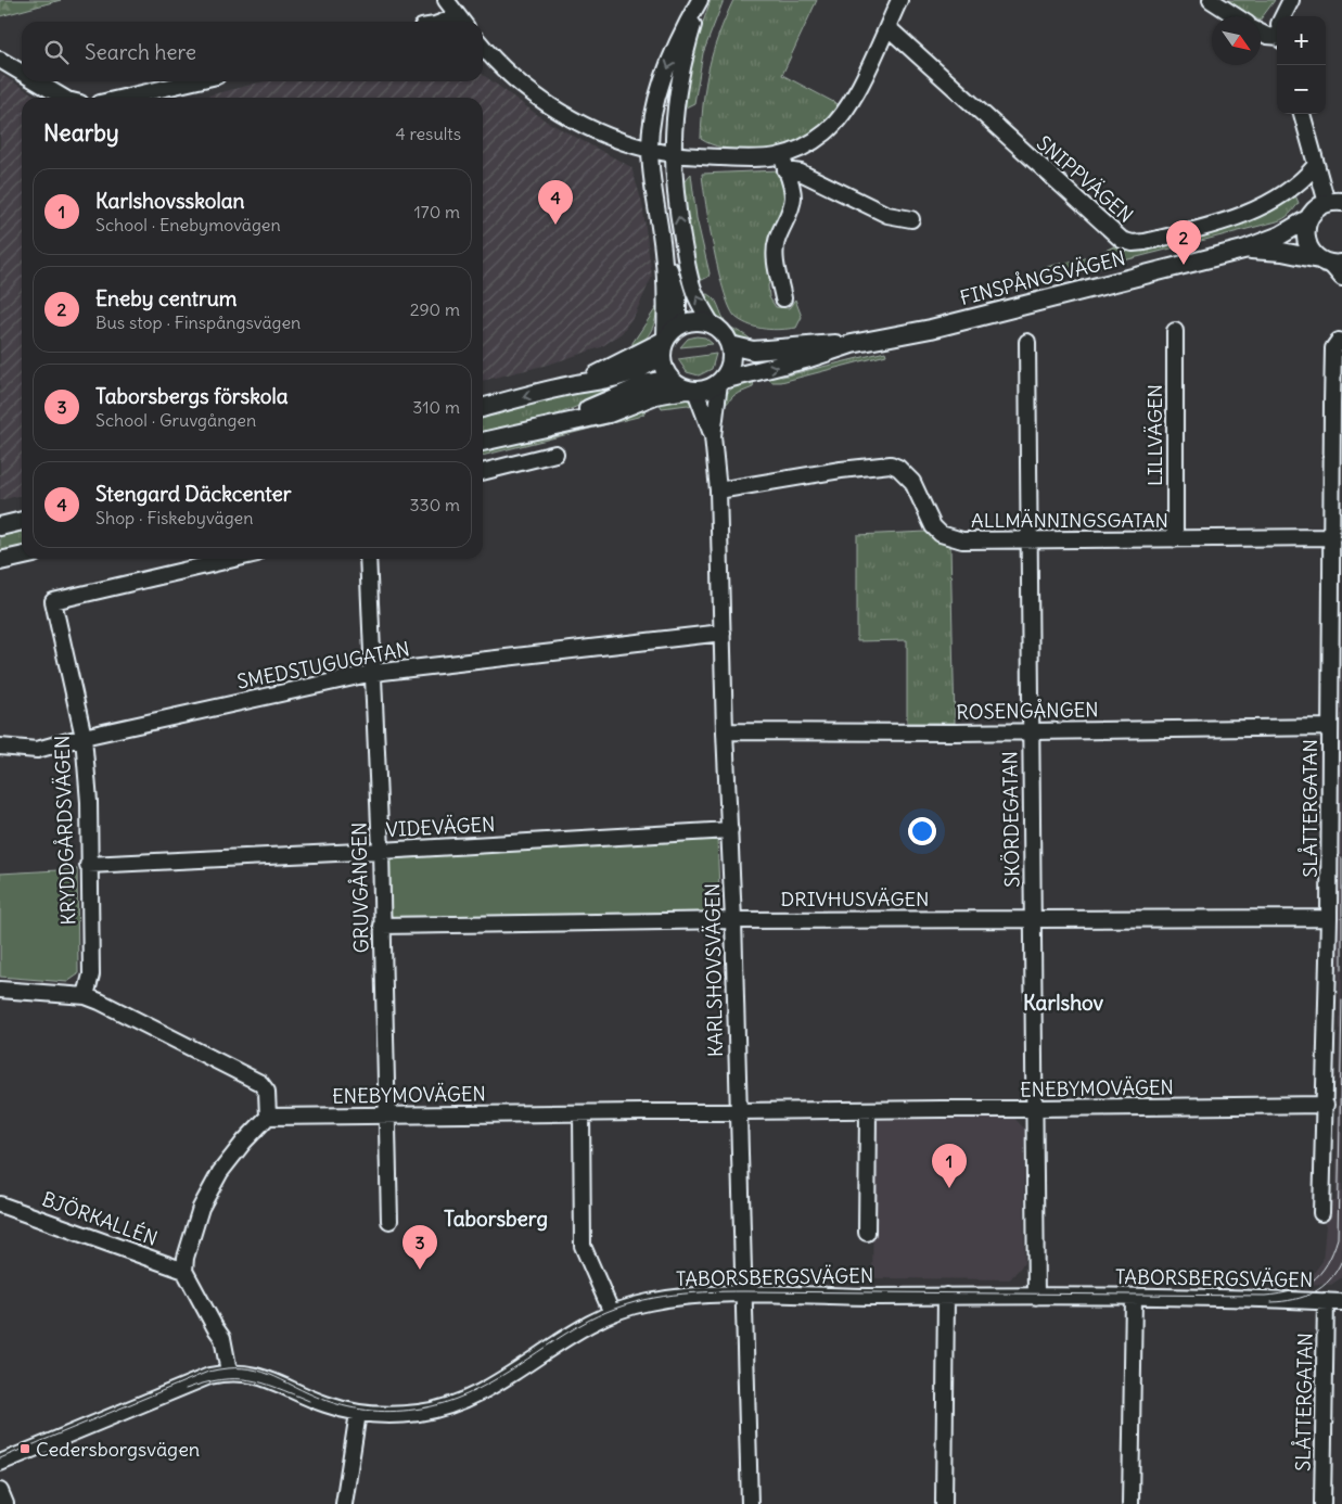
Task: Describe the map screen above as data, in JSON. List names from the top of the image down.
{
  "streets": {
    "main road": ["FINSPÅNGSVÄGEN"],
    "street": [
      "SNIPPVÄGEN",
      "LILLVÄGEN",
      "ALLMÄNNINGSGATAN",
      "SMEDSTUGUGATAN",
      "ROSENGÅNGEN",
      "SLÅTTERGATAN",
      "SKÖRDEGATAN",
      "VIDEVÄGEN",
      "KRYDDGÅRDSVÄGEN",
      "GRUVGÅNGEN",
      "DRIVHUSVÄGEN",
      "KARLSHOVSVÄGEN",
      "ENEBYMOVÄGEN",
      "BJÖRKALLÉN",
      "TABORSBERGSVÄGEN"
    ]
  },
  "crossings": [
    ["FINSPÅNGSVÄGEN", "KARLSHOVSVÄGEN"],
    ["LILLVÄGEN", "ALLMÄNNINGSGATAN"],
    ["ALLMÄNNINGSGATAN", "SLÅTTERGATAN"],
    ["ALLMÄNNINGSGATAN", "SKÖRDEGATAN"],
    ["ALLMÄNNINGSGATAN", "KARLSHOVSVÄGEN"],
    ["SMEDSTUGUGATAN", "KRYDDGÅRDSVÄGEN"],
    ["SMEDSTUGUGATAN", "GRUVGÅNGEN"],
    ["SMEDSTUGUGATAN", "KARLSHOVSVÄGEN"],
    ["ROSENGÅNGEN", "SLÅTTERGATAN"],
    ["ROSENGÅNGEN", "SKÖRDEGATAN"],
    ["ROSENGÅNGEN", "KARLSHOVSVÄGEN"],
    ["SLÅTTERGATAN", "DRIVHUSVÄGEN"],
    ["SLÅTTERGATAN", "ENEBYMOVÄGEN"],
    ["SLÅTTERGATAN", "TABORSBERGSVÄGEN"],
    ["SKÖRDEGATAN", "DRIVHUSVÄGEN"],
    ["SKÖRDEGATAN", "ENEBYMOVÄGEN"],
    ["SKÖRDEGATAN", "TABORSBERGSVÄGEN"],
    ["VIDEVÄGEN", "KRYDDGÅRDSVÄGEN"],
    ["VIDEVÄGEN", "GRUVGÅNGEN"],
    ["VIDEVÄGEN", "KARLSHOVSVÄGEN"],
    ["GRUVGÅNGEN", "DRIVHUSVÄGEN"],
    ["GRUVGÅNGEN", "ENEBYMOVÄGEN"],
    ["DRIVHUSVÄGEN", "KARLSHOVSVÄGEN"],
    ["KARLSHOVSVÄGEN", "ENEBYMOVÄGEN"],
    ["KARLSHOVSVÄGEN", "TABORSBERGSVÄGEN"]
  ],
  "districts": ["Karlshov", "Taborsberg"],
  "places": {
    "transit": ["Cedersborgsvägen"]
  },
  "north": "bottom right",
  "page": {
    "map_buttons": ["+", "−"],
    "search": "Search here",
    "heading": ["Nearby", "4 results"],
    "list": [
      {
        "mark": "1",
        "name": "Karlshovsskolan",
        "note": "School · Enebymovägen",
        "value": "170 m"
      },
      {
        "mark": "2",
        "name": "Eneby centrum",
        "note": "Bus stop · Finspångsvägen",
        "value": "290 m"
      },
      {
        "mark": "3",
        "name": "Taborsbergs förskola",
        "note": "School · Gruvgången",
        "value": "310 m"
      },
      {
        "mark": "4",
        "name": "Stengard Däckcenter",
        "note": "Shop · Fiskebyvägen",
        "value": "330 m"
      }
    ],
    "pins": [
      "4",
      "2",
      "1",
      "3"
    ]
  }
}
